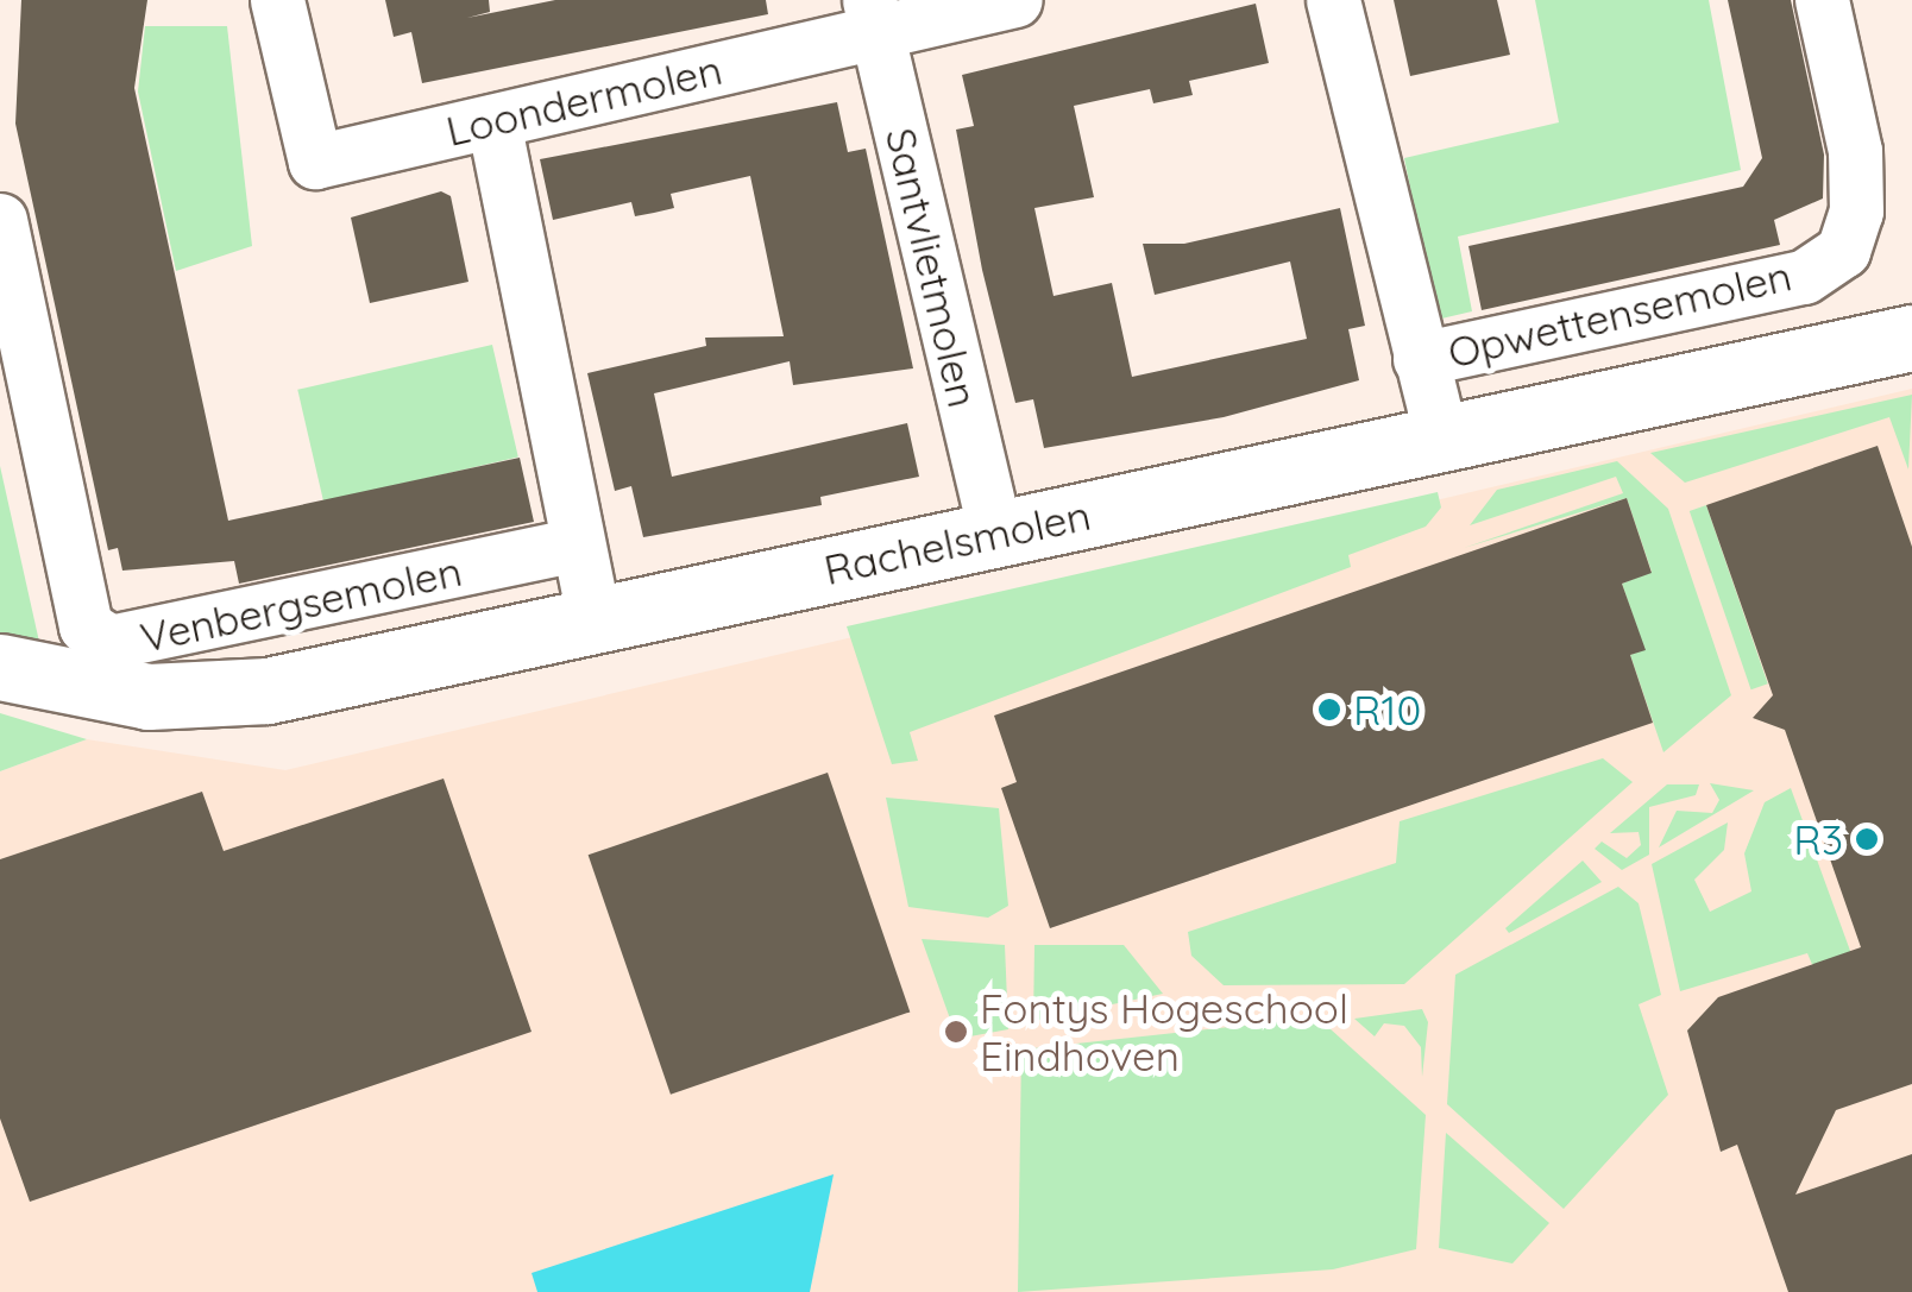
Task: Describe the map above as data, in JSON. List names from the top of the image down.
{
  "streets": {
    "street": [
      "Loondermolen",
      "Santvlietmolen",
      "Opwettensemolen",
      "Rachelsmolen",
      "Venbergsemolen"
    ]
  },
  "crossings": [
    ["Loondermolen", "Santvlietmolen"],
    ["Santvlietmolen", "Rachelsmolen"],
    ["Opwettensemolen", "Rachelsmolen"]
  ],
  "places": ["R10", "R3", "Fontys Hogeschool Eindhoven"]
}
